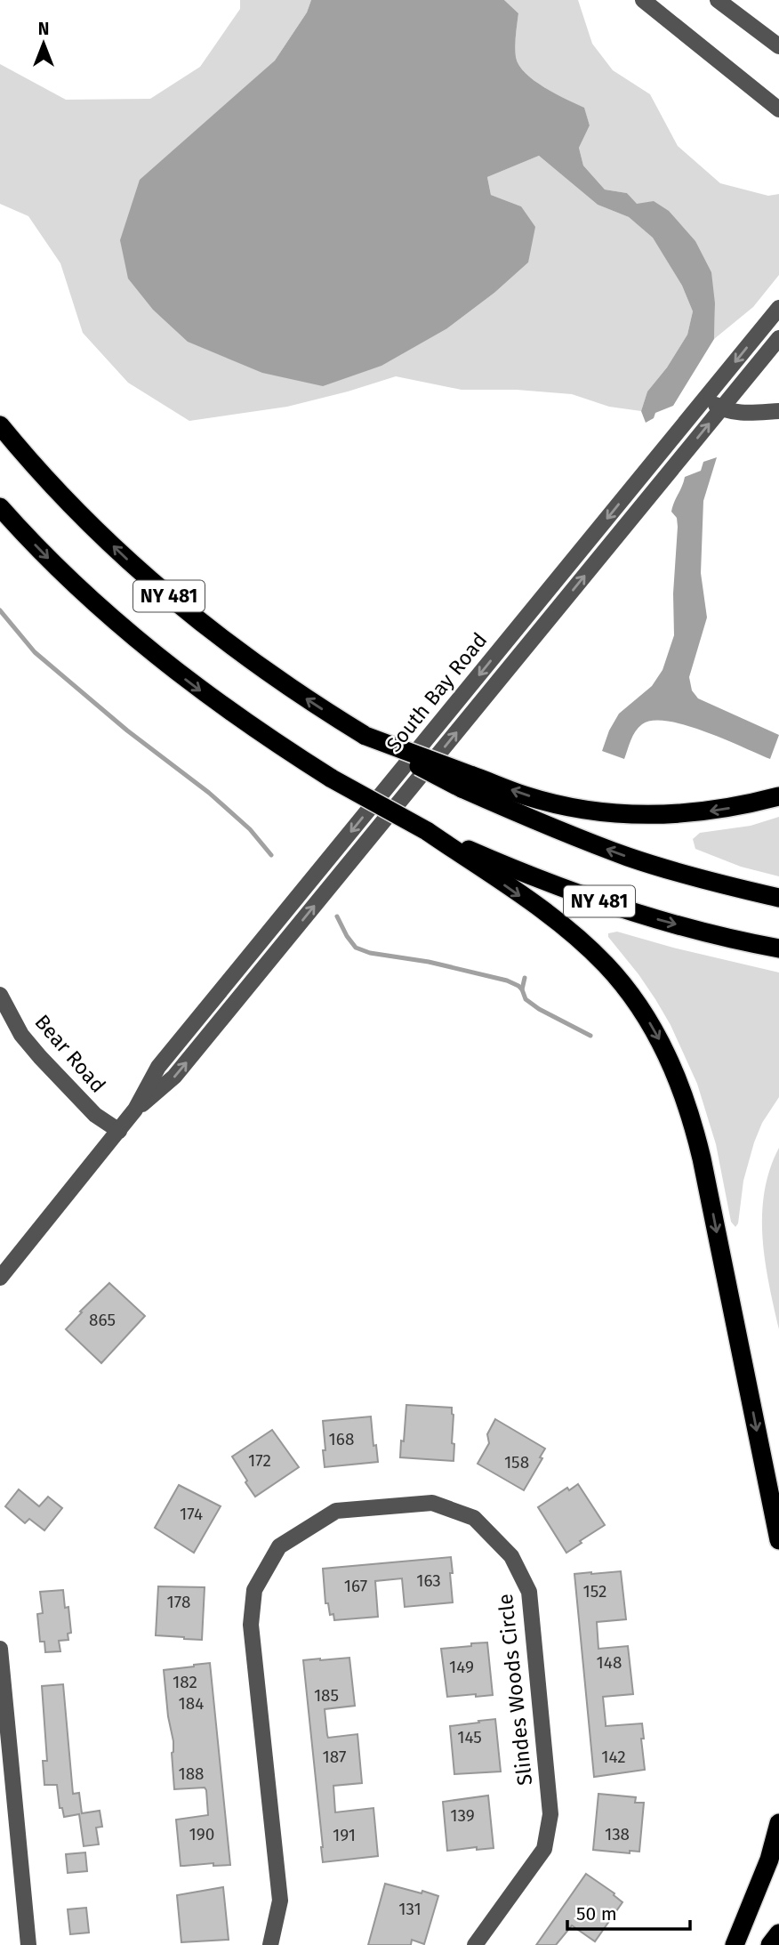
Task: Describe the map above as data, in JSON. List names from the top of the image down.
{
  "streets": {
    "highway": ["NY 481"],
    "street": ["South Bay Road", "Bear Road", "Slindes Woods Circle"]
  },
  "crossings": [
    ["South Bay Road", "Bear Road"]
  ],
  "house_numbers": [
    "865",
    "168",
    "172",
    "158",
    "174",
    "163",
    "167",
    "152",
    "178",
    "148",
    "149",
    "182",
    "185",
    "184",
    "145",
    "187",
    "142",
    "188",
    "139",
    "190",
    "138",
    "191",
    "131"
  ],
  "scale_bar": "50 m",
  "north": "top"
}
